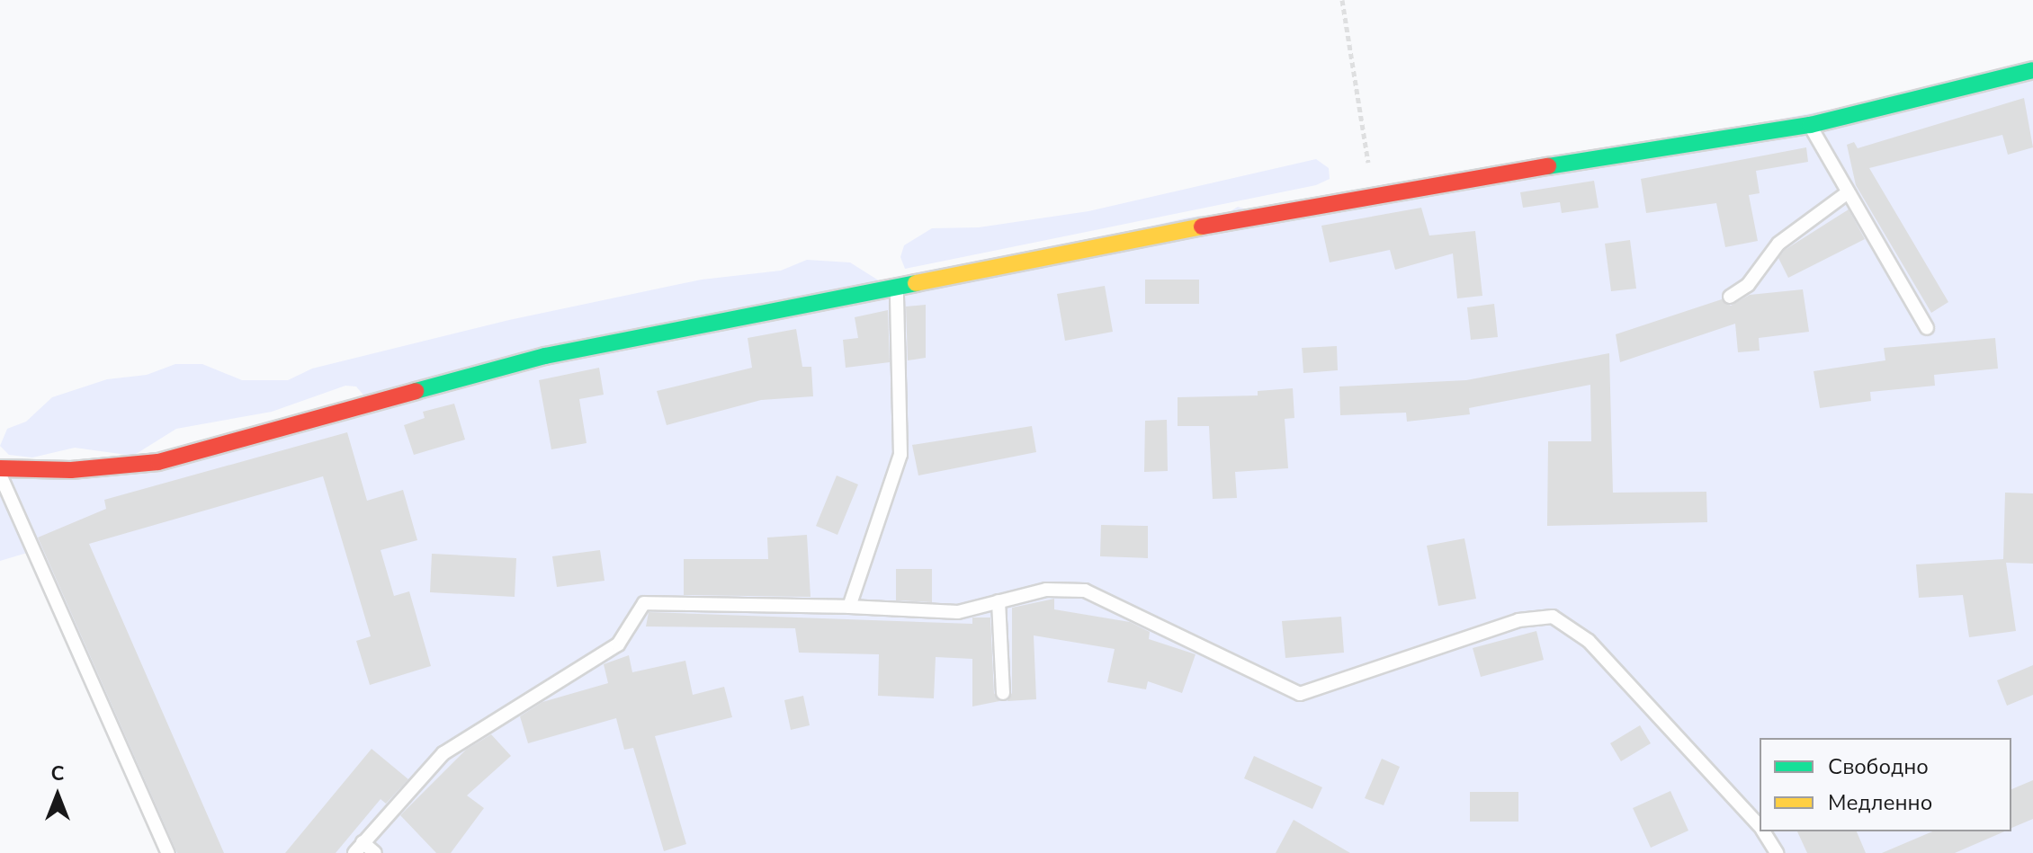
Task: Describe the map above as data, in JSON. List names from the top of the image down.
{
  "legend": ["Свободно", "Медленно"],
  "north": "top"
}
